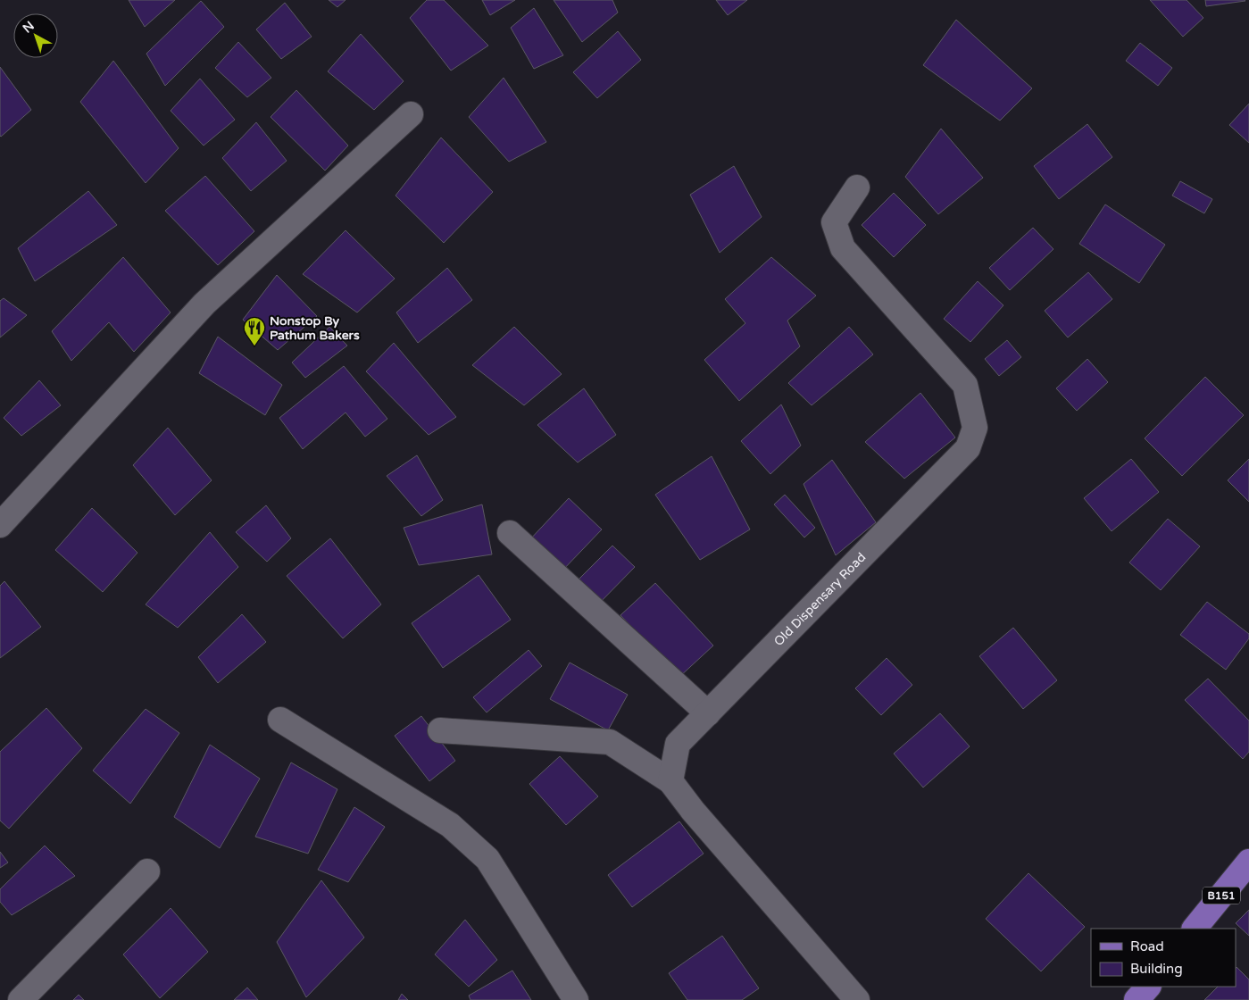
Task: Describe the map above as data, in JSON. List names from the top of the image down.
{
  "streets": {
    "main road": ["B151"],
    "street": ["Old Dispensary Road"]
  },
  "places": {
    "restaurant": ["Nonstop By Pathum Bakers"]
  },
  "legend": ["Road", "Building"],
  "north": "top left"
}
